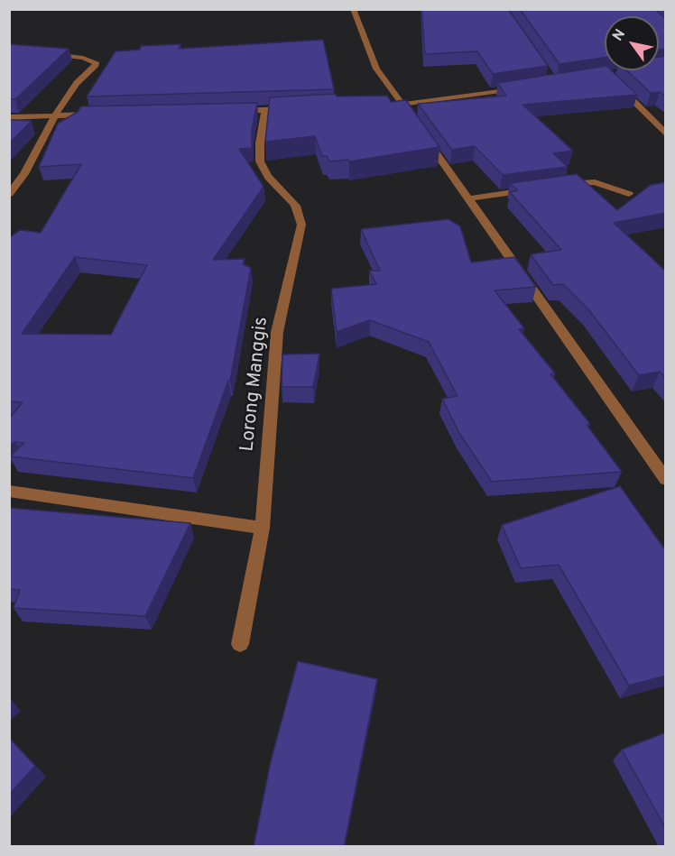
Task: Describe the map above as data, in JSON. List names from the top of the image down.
{
  "streets": {
    "street": ["Lorong Manggis"]
  },
  "north": "top left"
}
